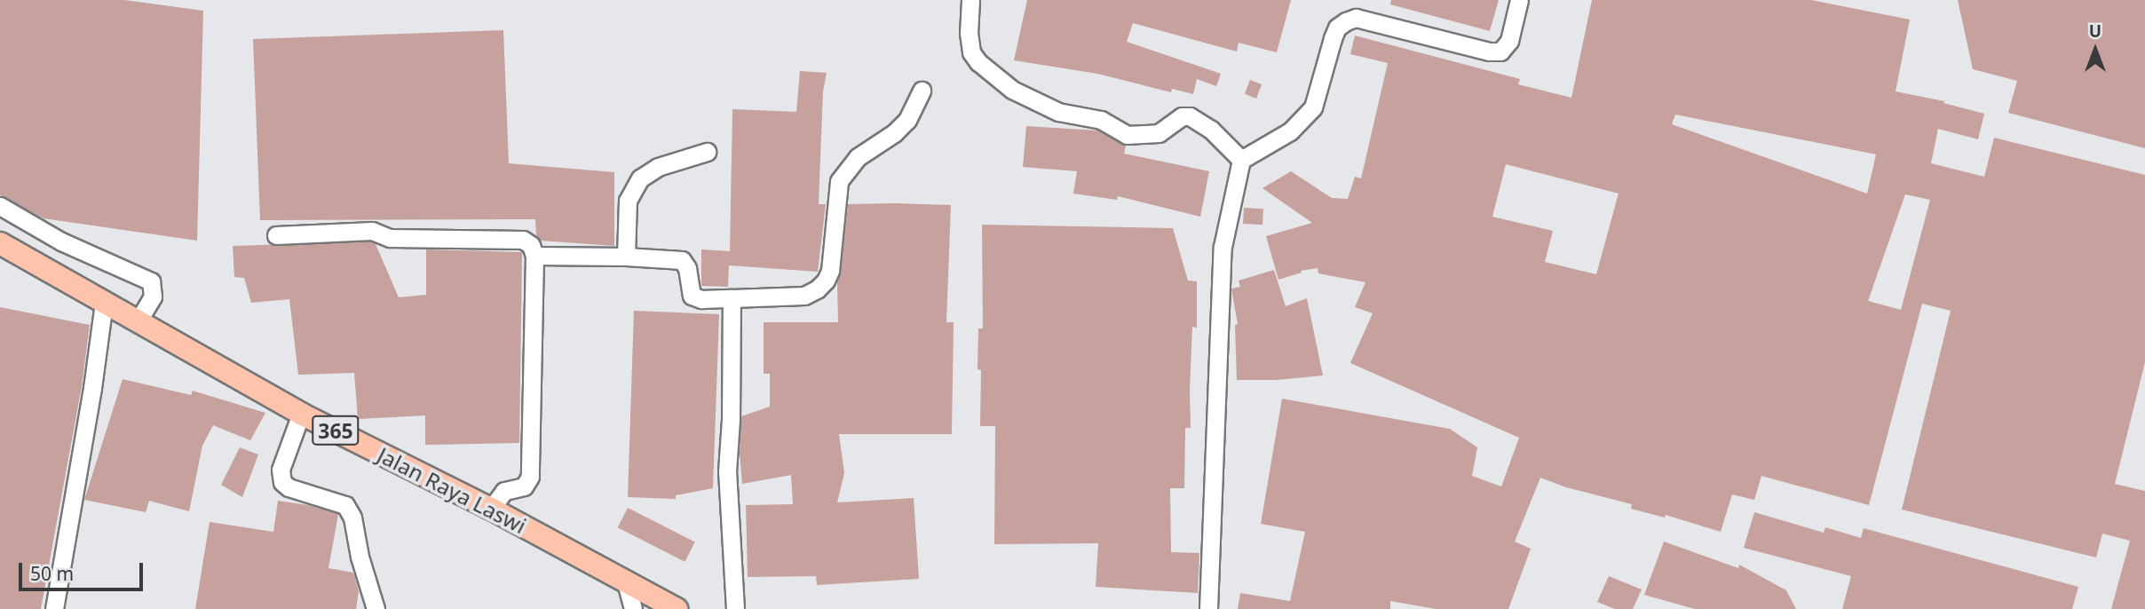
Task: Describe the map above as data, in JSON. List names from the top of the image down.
{
  "streets": {
    "main road": ["365", "Jalan Raya Laswi"]
  },
  "scale_bar": "50 m",
  "north": "top"
}
